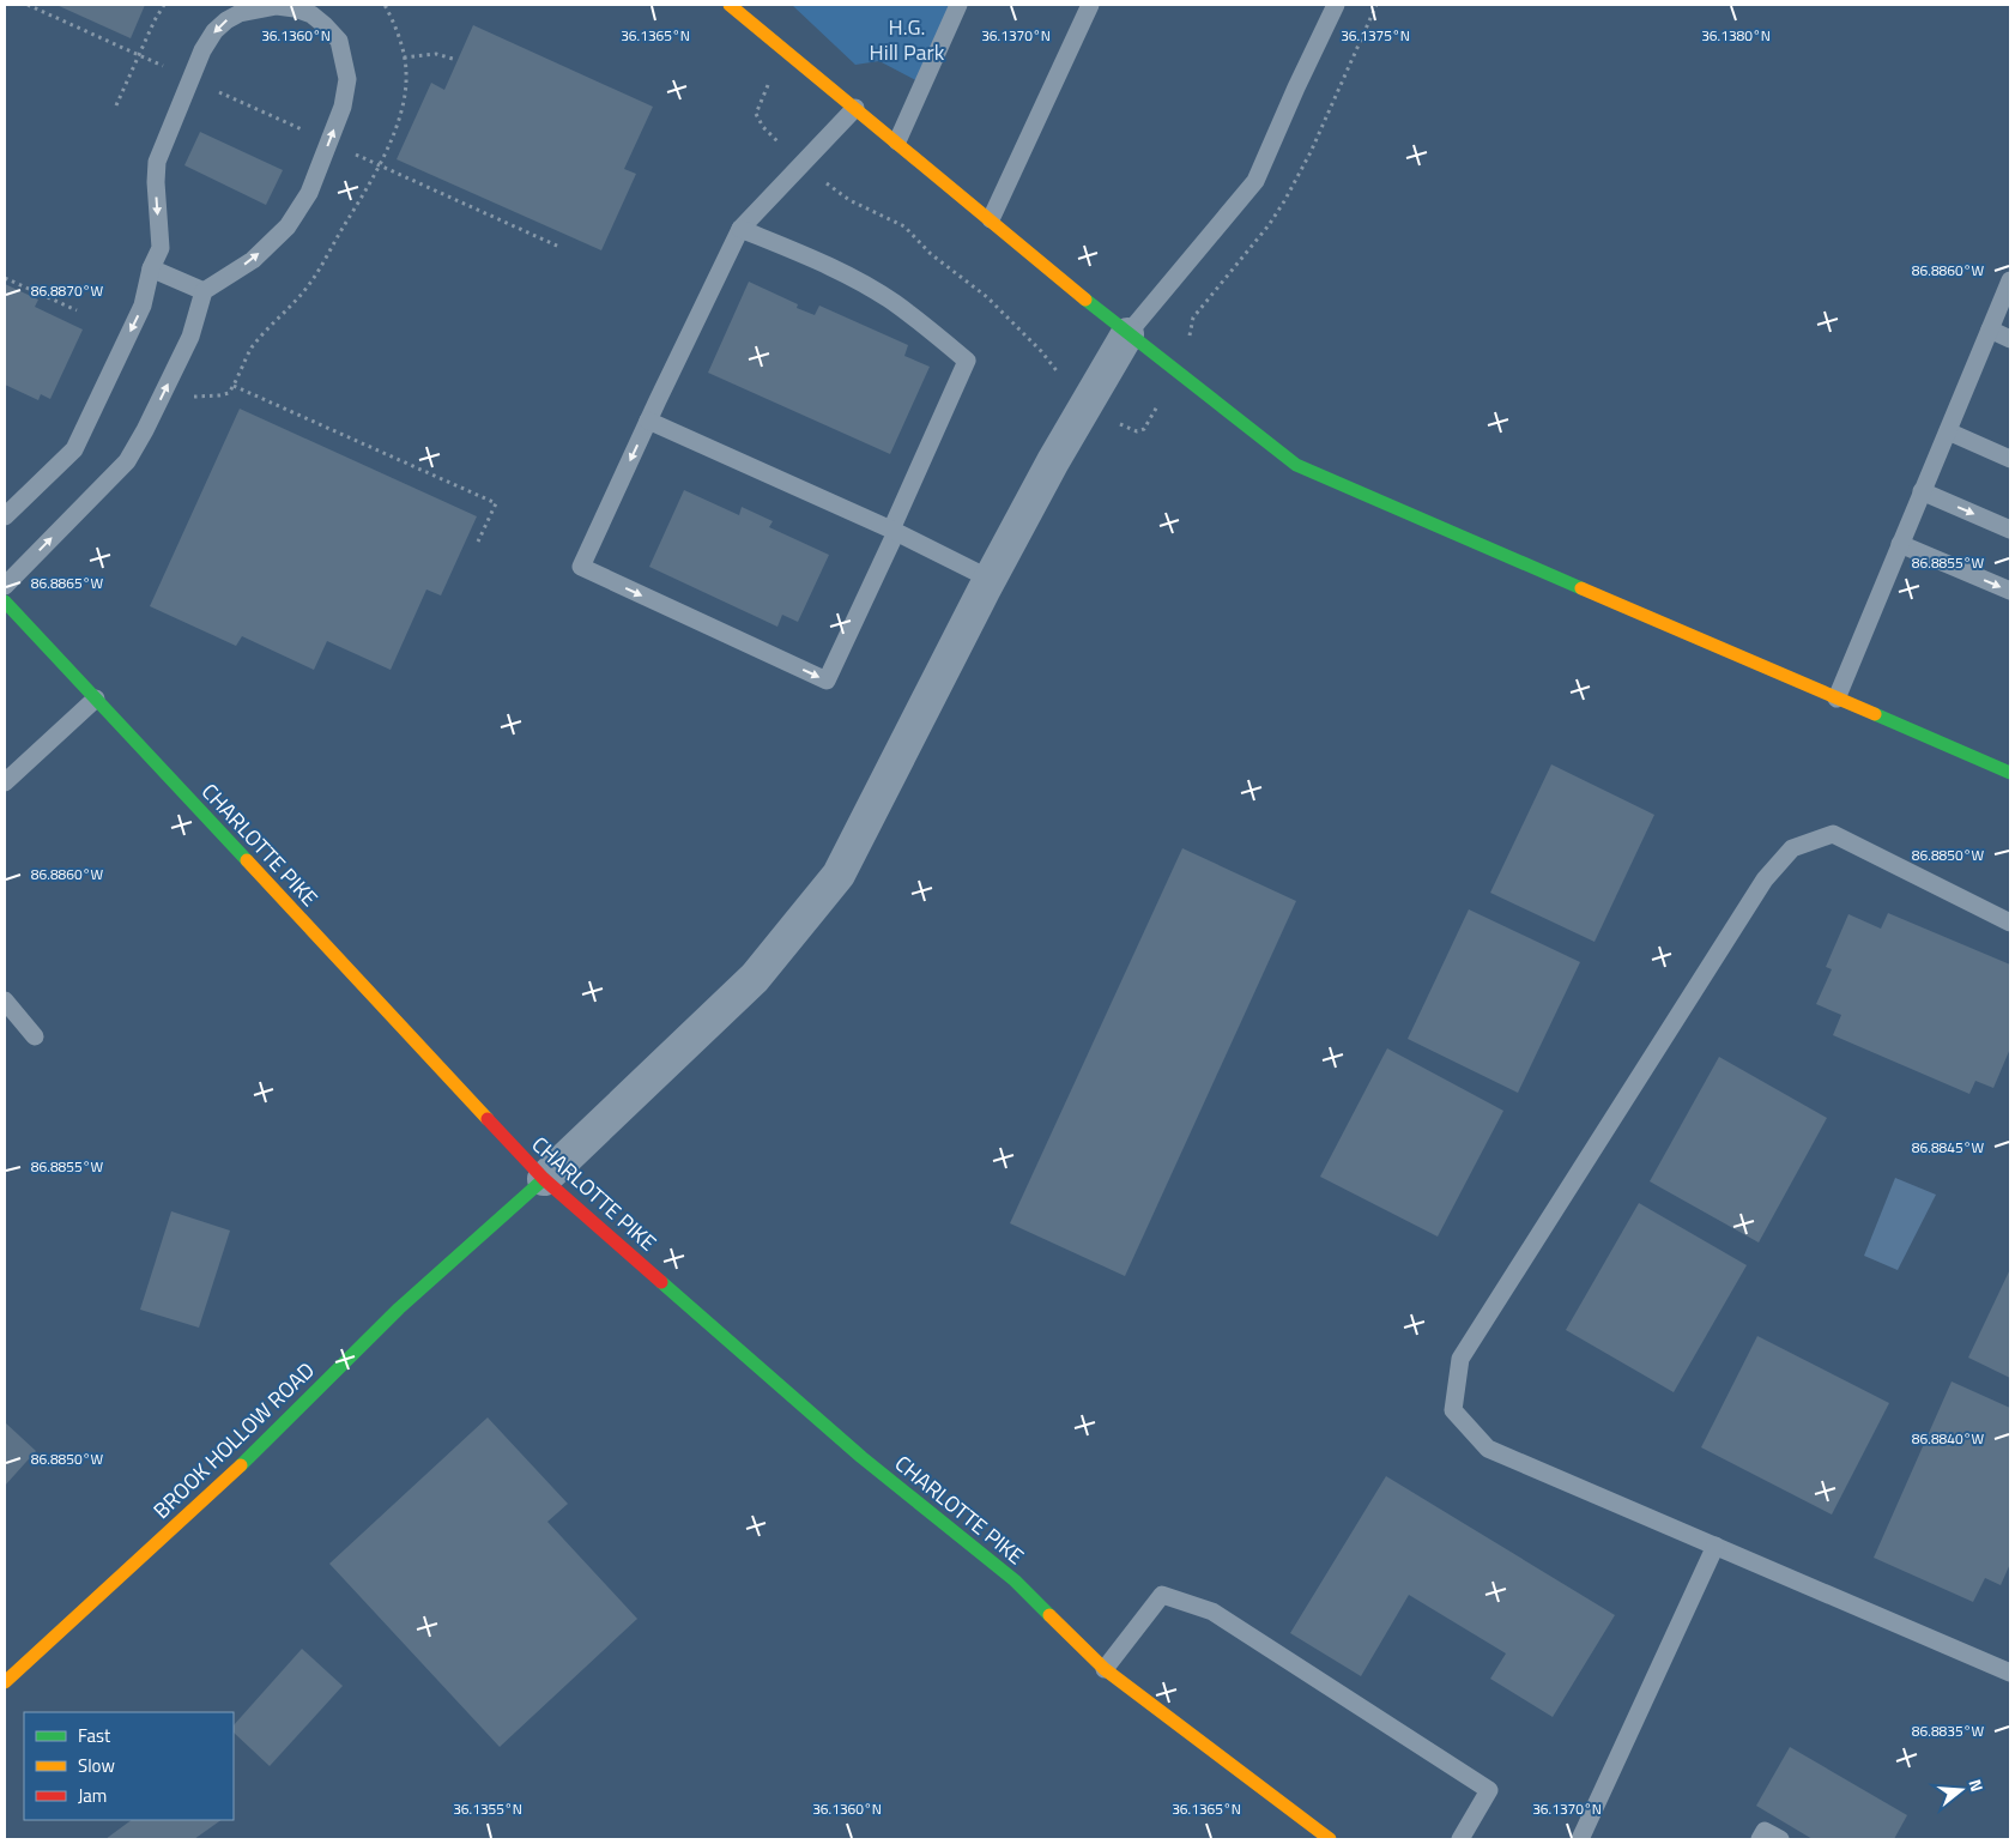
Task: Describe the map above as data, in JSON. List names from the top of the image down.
{
  "streets": {
    "street": ["CHARLOTTE PIKE", "BROOK HOLLOW ROAD"]
  },
  "crossings": [
    ["CHARLOTTE PIKE", "BROOK HOLLOW ROAD"]
  ],
  "parks": ["H.G. Hill Park"],
  "legend": ["Fast", "Slow", "Jam"],
  "north": "right",
  "coordinates": [
    "36.1360°N",
    "36.1365°N",
    "36.1370°N",
    "36.1375°N",
    "36.1380°N",
    "86.8860°W",
    "86.8870°W",
    "86.8855°W",
    "86.8865°W",
    "86.8850°W",
    "86.8845°W",
    "86.8840°W",
    "86.8835°W",
    "36.1355°N"
  ]
}
